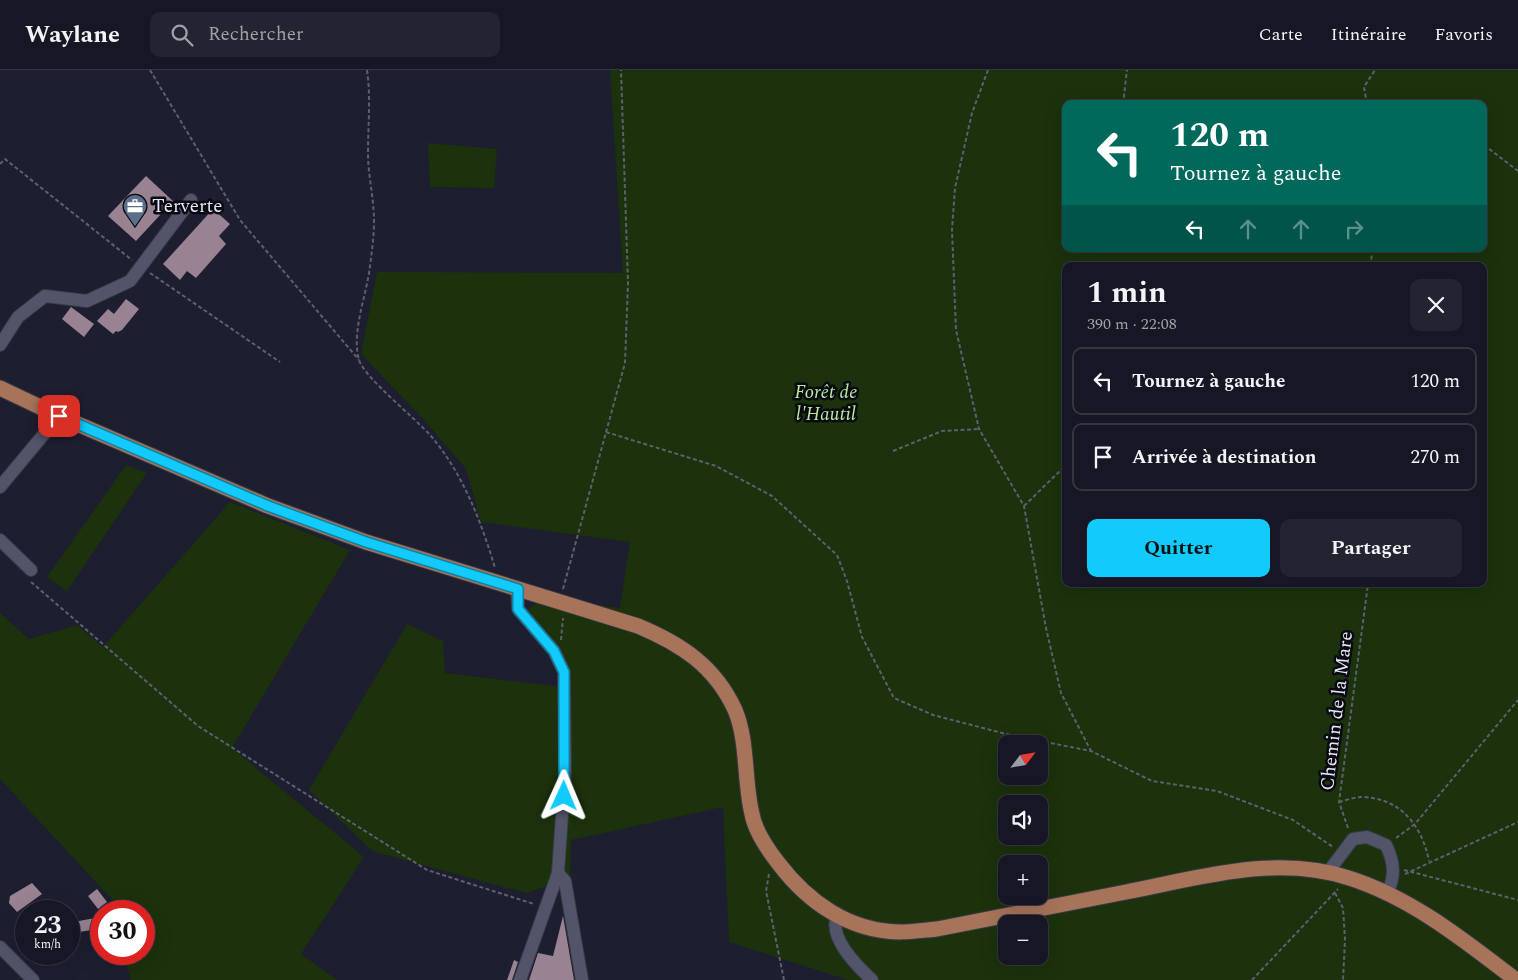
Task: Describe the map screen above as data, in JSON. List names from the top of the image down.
{
  "streets": {
    "path": ["Chemin de la Mare"]
  },
  "parks": ["Forêt de l'Hautil"],
  "places": {
    "office": ["Terverte"]
  },
  "north": "top right",
  "page": {
    "header": "Waylane",
    "search": "Rechercher",
    "nav": ["Carte", "Itinéraire", "Favoris"],
    "turn": ["120 m", "Tournez à gauche"],
    "heading": ["1 min", "390 m · 22:08"],
    "list": [
      {
        "name": "Tournez à gauche",
        "value": "120 m"
      },
      {
        "name": "Arrivée à destination",
        "value": "270 m"
      }
    ],
    "buttons": ["Quitter", "Partager"],
    "map_buttons": ["+", "−"],
    "speed": "23 km/h",
    "limit": "30"
  }
}
